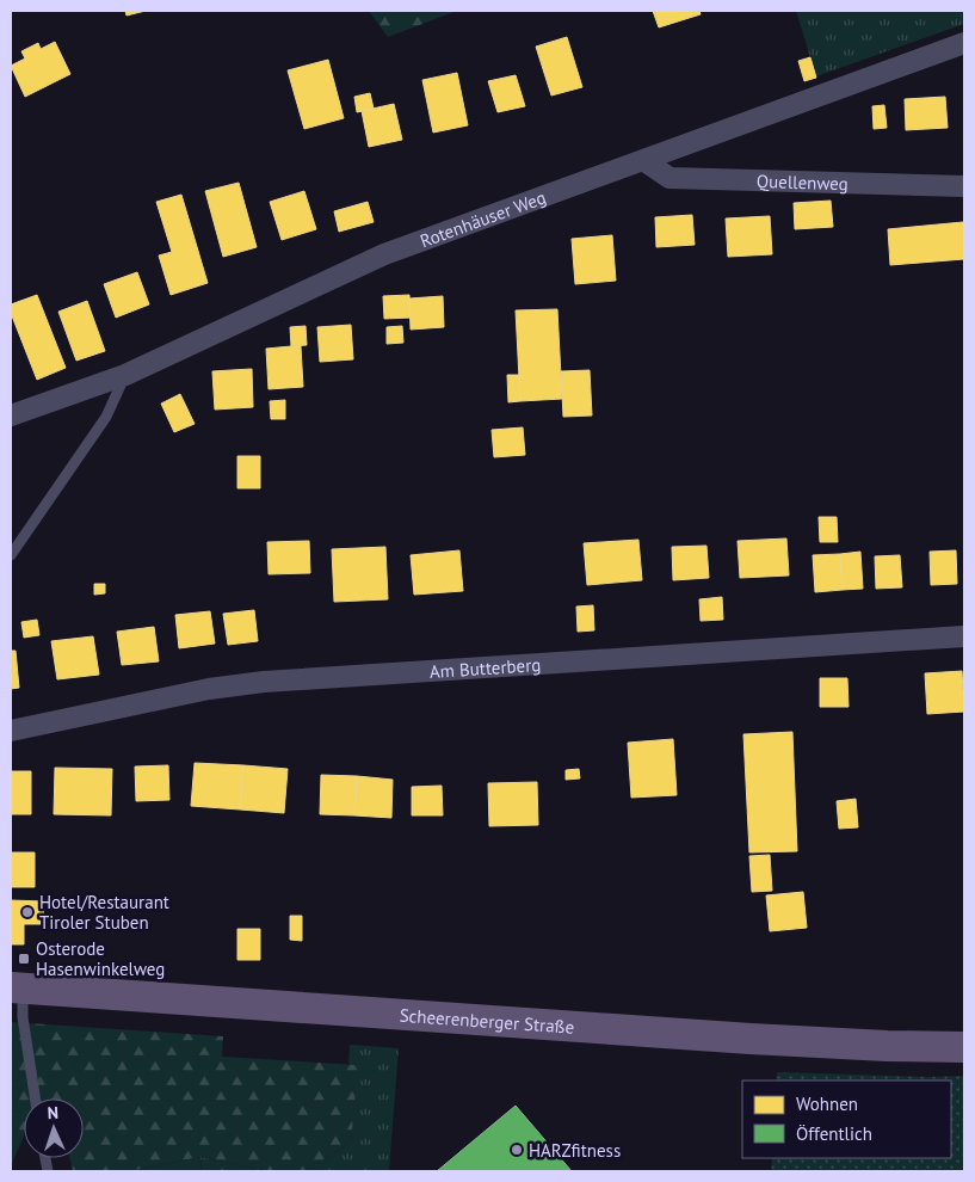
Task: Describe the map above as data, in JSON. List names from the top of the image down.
{
  "streets": {
    "main road": ["Scheerenberger Straße"],
    "street": ["Quellenweg", "Rotenhäuser Weg", "Am Butterberg"]
  },
  "crossings": [
    ["Quellenweg", "Rotenhäuser Weg"]
  ],
  "places": {
    "other": ["Hotel/Restaurant Tiroler Stuben", "HARZfitness"],
    "transit": ["Osterode Hasenwinkelweg"]
  },
  "legend": ["Wohnen", "Öffentlich"],
  "north": "top"
}
